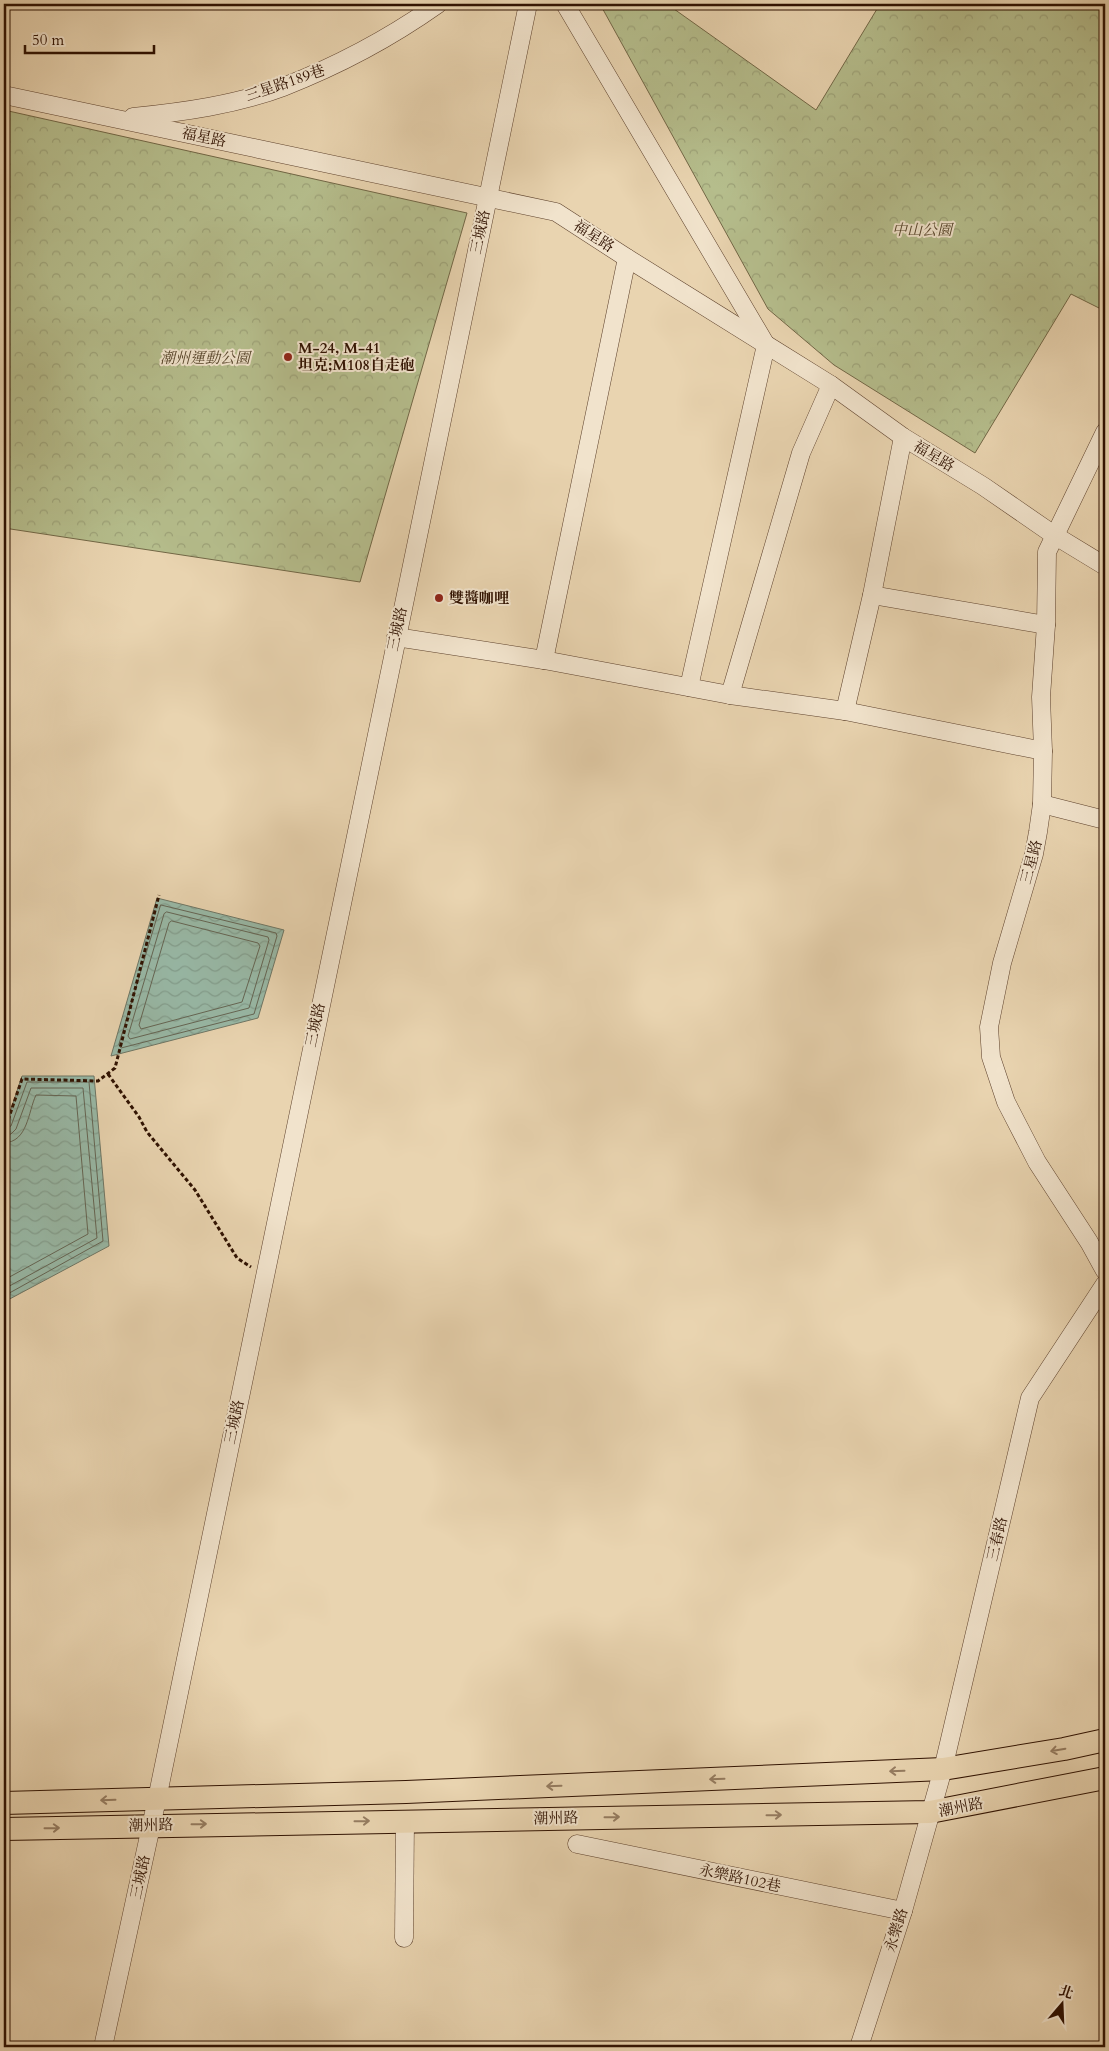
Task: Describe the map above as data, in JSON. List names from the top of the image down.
{
  "streets": {
    "main road": ["潮州路"],
    "street": [
      "三星路189巷",
      "福星路",
      "三城路",
      "三星路",
      "三春路",
      "永樂路102巷",
      "永樂路"
    ]
  },
  "crossings": [
    ["三星路189巷", "福星路"],
    ["福星路", "三城路"],
    ["福星路", "三星路"],
    ["三城路", "潮州路"],
    ["三春路", "潮州路"],
    ["三春路", "永樂路"],
    ["潮州路", "永樂路"],
    ["永樂路102巷", "永樂路"]
  ],
  "parks": ["中山公園", "潮州運動公園"],
  "places": ["M-24, M-41 坦克;M108自走砲", "雙醬咖哩"],
  "scale_bar": "50 m",
  "north": "top"
}
